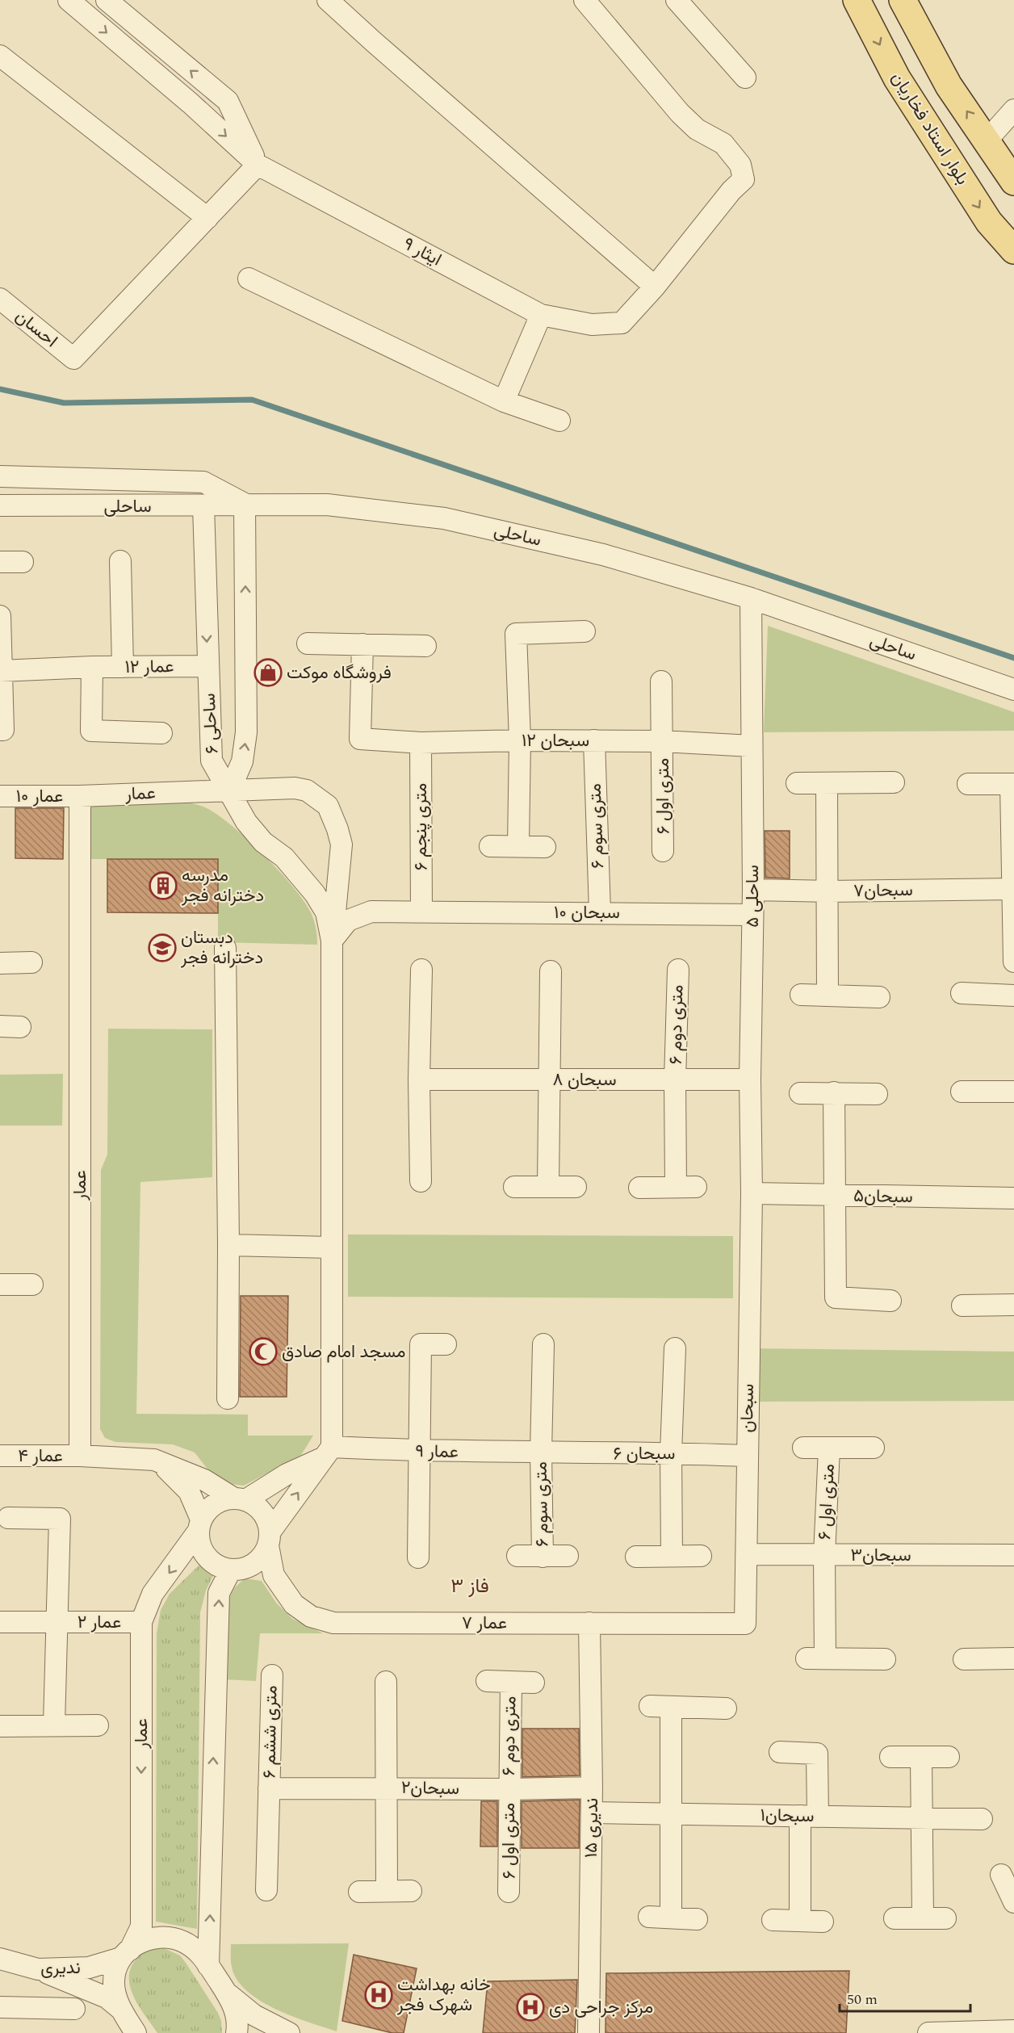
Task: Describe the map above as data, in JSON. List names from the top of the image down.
{
  "streets": {
    "main road": ["بلوار استاد فخاریان"],
    "street": [
      "ایثار ۹",
      "احسان",
      "ساحلی",
      "عمار ۱۲",
      "ساحلی ۶",
      "سبحان ۱۲",
      "عمار",
      "عمار ۱۰",
      "۶ متری اول",
      "۶ متری سوم",
      "۶ متری پنجم",
      "سبحان۷",
      "ساحلی ۵",
      "سبحان ۱۰",
      "۶ متری دوم",
      "سبحان ۸",
      "سبحان۵",
      "سبحان",
      "عمار ۹",
      "سبحان ۶",
      "عمار ۴",
      "سبحان۳",
      "عمار ۲",
      "عمار ۷",
      "۶ متری ششم",
      "سبحان۲",
      "سبحان۱",
      "ندیری ۱۵",
      "ندیری"
    ]
  },
  "crossings": [
    ["ساحلی", "ساحلی ۶"],
    ["ساحلی", "ساحلی ۵"],
    ["عمار ۱۲", "ساحلی ۶"],
    ["ساحلی ۶", "عمار"],
    ["سبحان ۱۲", "۶ متری اول"],
    ["سبحان ۱۲", "۶ متری سوم"],
    ["سبحان ۱۲", "۶ متری پنجم"],
    ["سبحان ۱۲", "ساحلی ۵"],
    ["عمار", "عمار ۱۰"],
    ["عمار", "سبحان ۱۰"],
    ["عمار", "عمار ۴"],
    ["عمار", "عمار ۲"],
    ["عمار", "عمار ۷"],
    ["عمار", "ندیری"],
    ["۶ متری اول", "۶ متری دوم"],
    ["۶ متری اول", "سبحان۳"],
    ["۶ متری اول", "سبحان۲"],
    ["۶ متری سوم", "سبحان ۱۰"],
    ["۶ متری سوم", "عمار ۹"],
    ["۶ متری سوم", "سبحان ۶"],
    ["۶ متری پنجم", "سبحان ۱۰"],
    ["سبحان۷", "ساحلی ۵"],
    ["ساحلی ۵", "سبحان ۱۰"],
    ["ساحلی ۵", "سبحان ۸"],
    ["ساحلی ۵", "سبحان۵"],
    ["ساحلی ۵", "سبحان"],
    ["۶ متری دوم", "سبحان ۸"],
    ["۶ متری دوم", "سبحان۲"],
    ["سبحان۵", "سبحان"],
    ["سبحان", "سبحان ۶"],
    ["سبحان", "سبحان۳"],
    ["سبحان", "عمار ۷"],
    ["عمار ۹", "سبحان ۶"],
    ["عمار ۷", "ندیری ۱۵"],
    ["۶ متری ششم", "سبحان۲"],
    ["سبحان۲", "ندیری ۱۵"],
    ["سبحان۱", "ندیری ۱۵"]
  ],
  "districts": ["فاز ۳"],
  "places": {
    "shop": ["فروشگاه موکت"],
    "building": ["مدرسه دخترانه فجر"],
    "school or university": ["دبستان دخترانه فجر"],
    "mosque": ["مسجد امام صادق"],
    "hospital": ["خانه بهداشت شهرک فجر", "مرکز جراحی دی"]
  },
  "scale_bar": "50 m"
}
